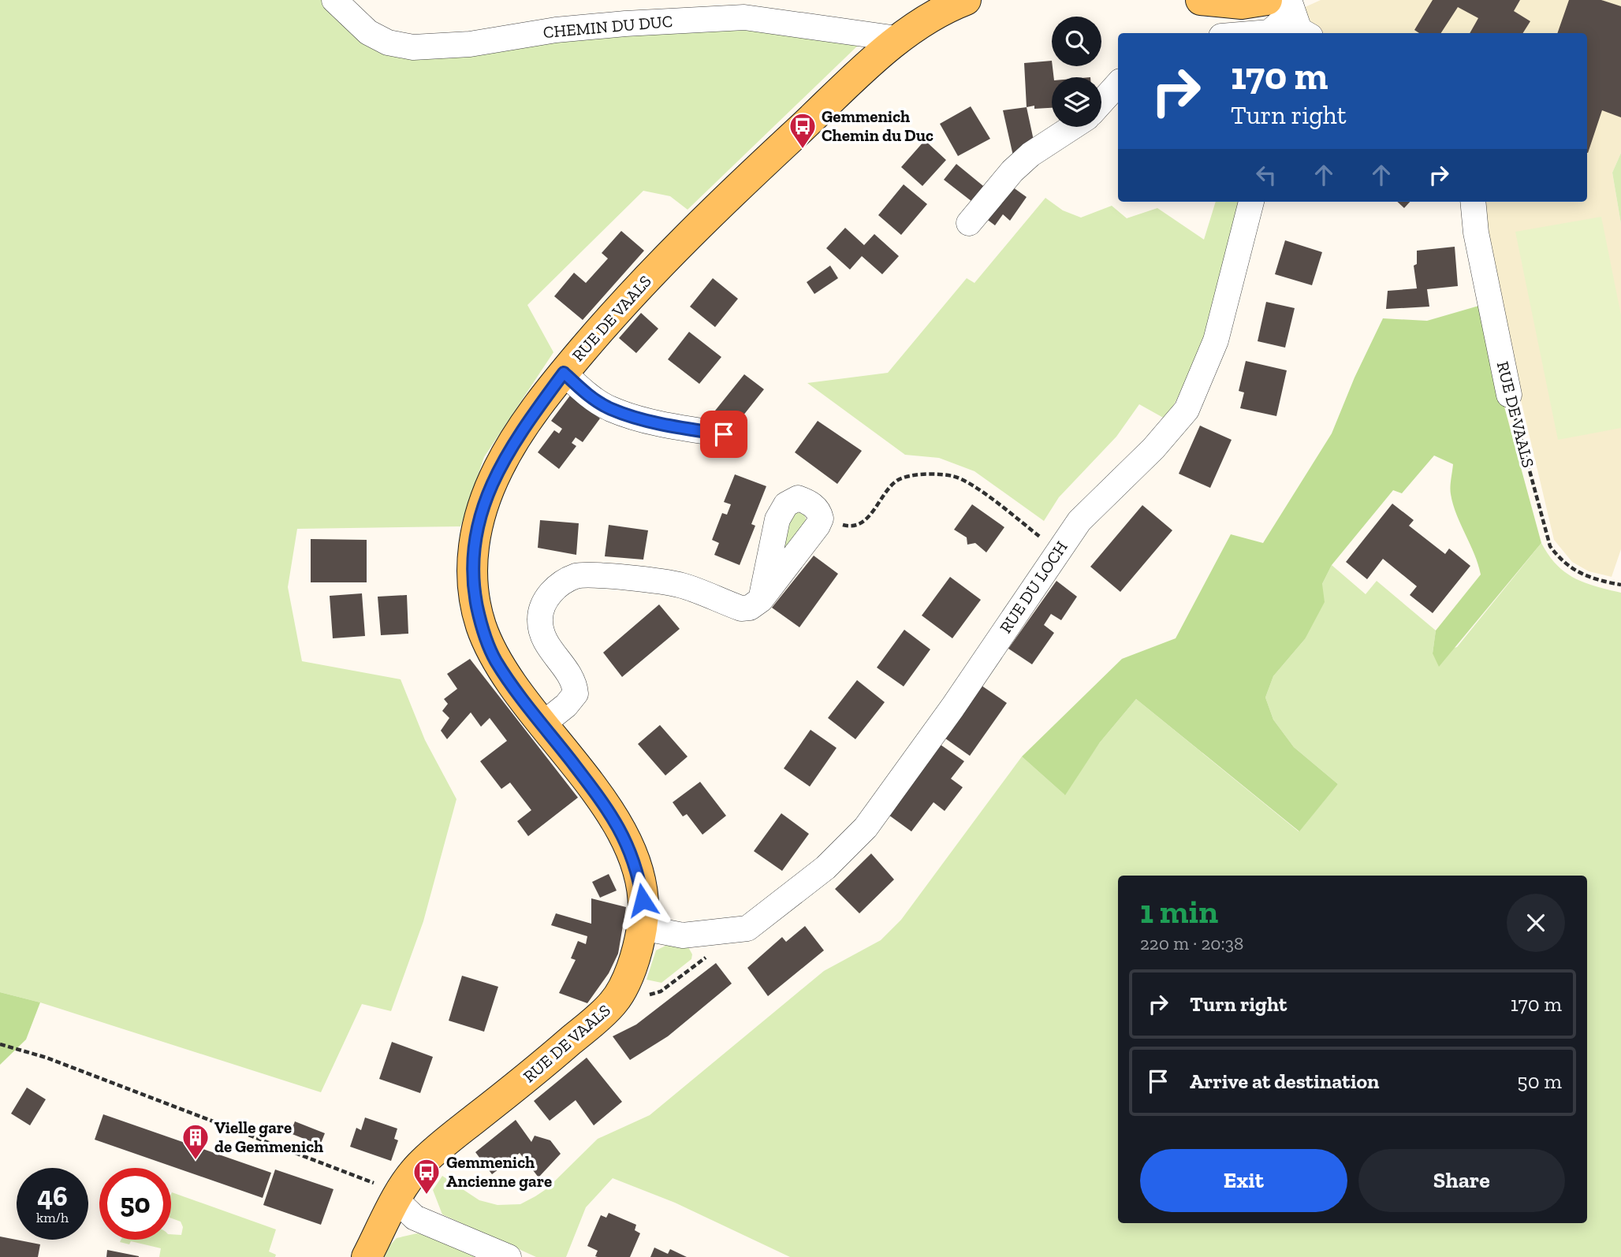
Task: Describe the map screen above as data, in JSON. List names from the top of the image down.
{
  "streets": {
    "main road": ["RUE DE VAALS"],
    "street": ["CHEMIN DU DUC", "RUE DU LOCH"]
  },
  "crossings": [
    ["CHEMIN DU DUC", "RUE DE VAALS"],
    ["RUE DE VAALS", "RUE DU LOCH"]
  ],
  "places": {
    "bus stop": ["Gemmenich Chemin du Duc", "Gemmenich Ancienne gare"],
    "building": ["Vielle gare de Gemmenich"]
  },
  "page": {
    "turn": ["170 m", "Turn right"],
    "heading": ["1 min", "220 m · 20:38"],
    "list": [
      {
        "name": "Turn right",
        "value": "170 m"
      },
      {
        "name": "Arrive at destination",
        "value": "50 m"
      }
    ],
    "buttons": ["Exit", "Share"],
    "speed": "46 km/h",
    "limit": "50"
  }
}
